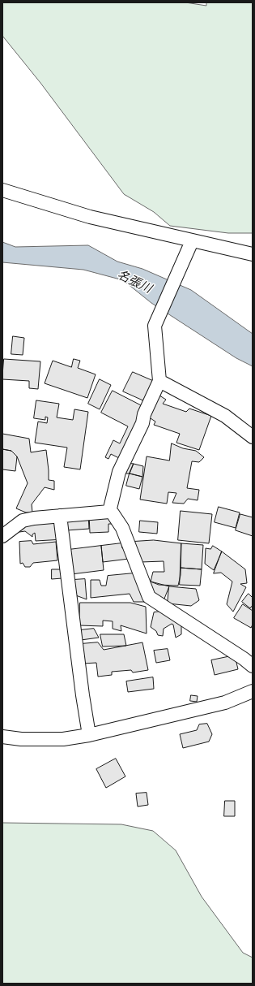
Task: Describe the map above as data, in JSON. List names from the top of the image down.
{
  "water": ["名張川"]
}
